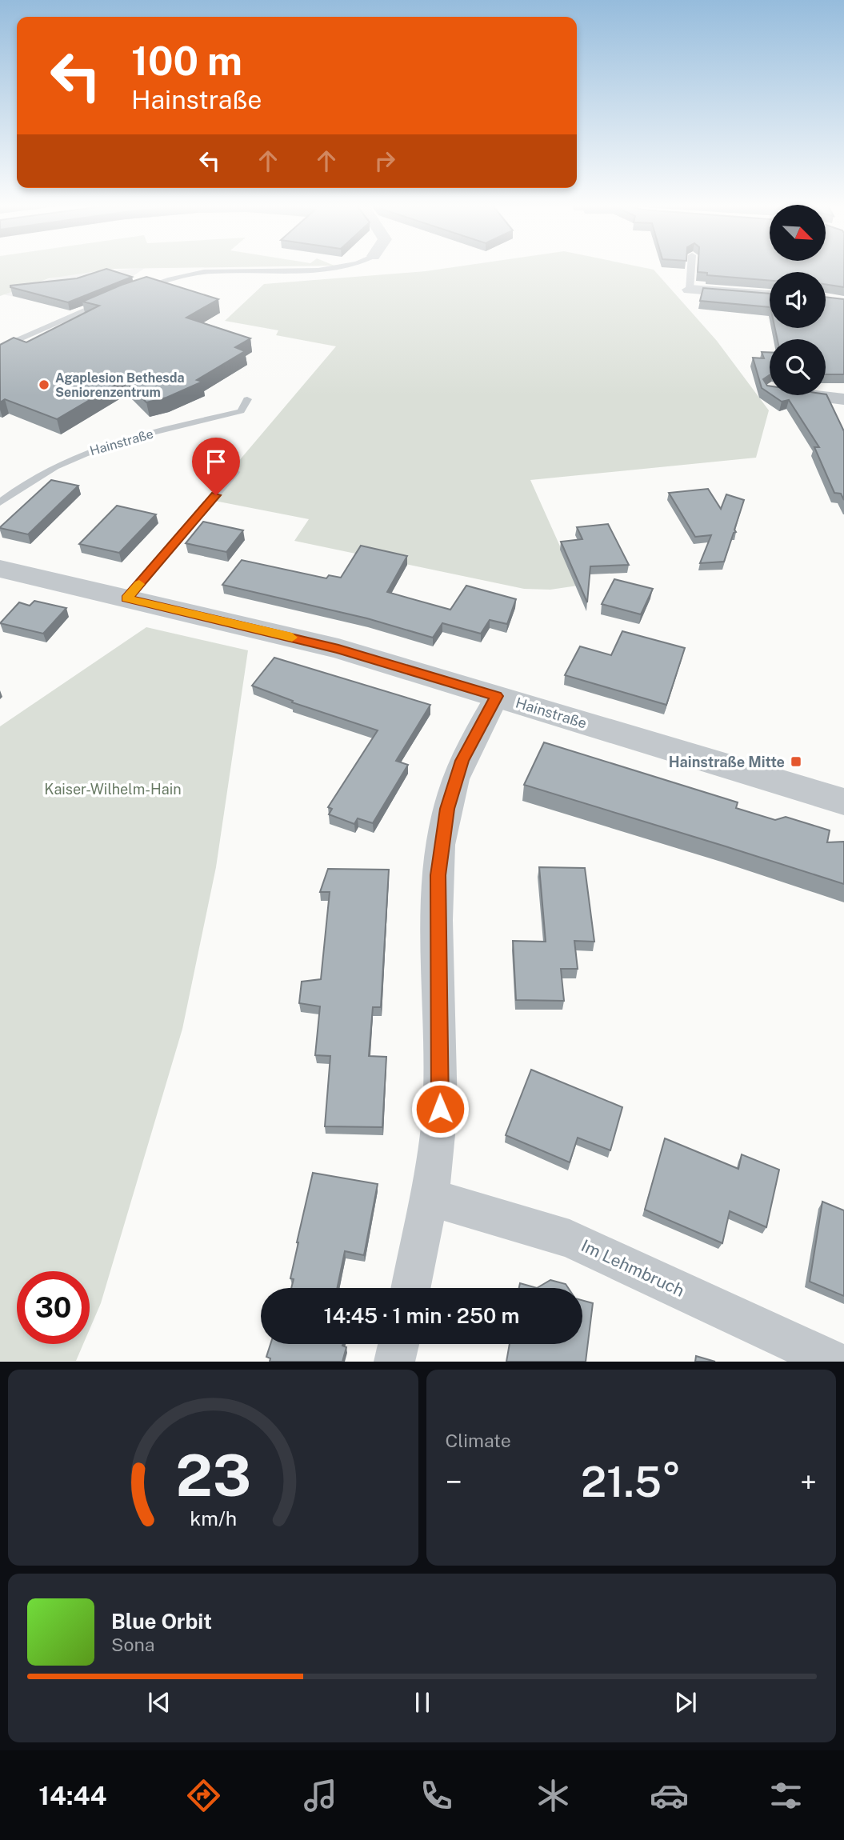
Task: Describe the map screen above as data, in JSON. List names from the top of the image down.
{
  "streets": {
    "street": ["Hainstraße", "Im Lehmbruch"]
  },
  "parks": ["Kaiser-Wilhelm-Hain"],
  "places": {
    "other": ["Agaplesion Bethesda Seniorenzentrum"],
    "transit": ["Hainstraße Mitte"]
  },
  "north": "bottom right",
  "page": {
    "turn": ["100 m", "Hainstraße"],
    "limit": "30",
    "trip": "14:45 · 1 min · 250 m",
    "tile": "Climate",
    "heat": ["−", "21.5°", "+"],
    "song": ["Blue Orbit", "Sona"],
    "tabs": "14:44",
    "gauge": ["23", "km/h"]
  }
}
